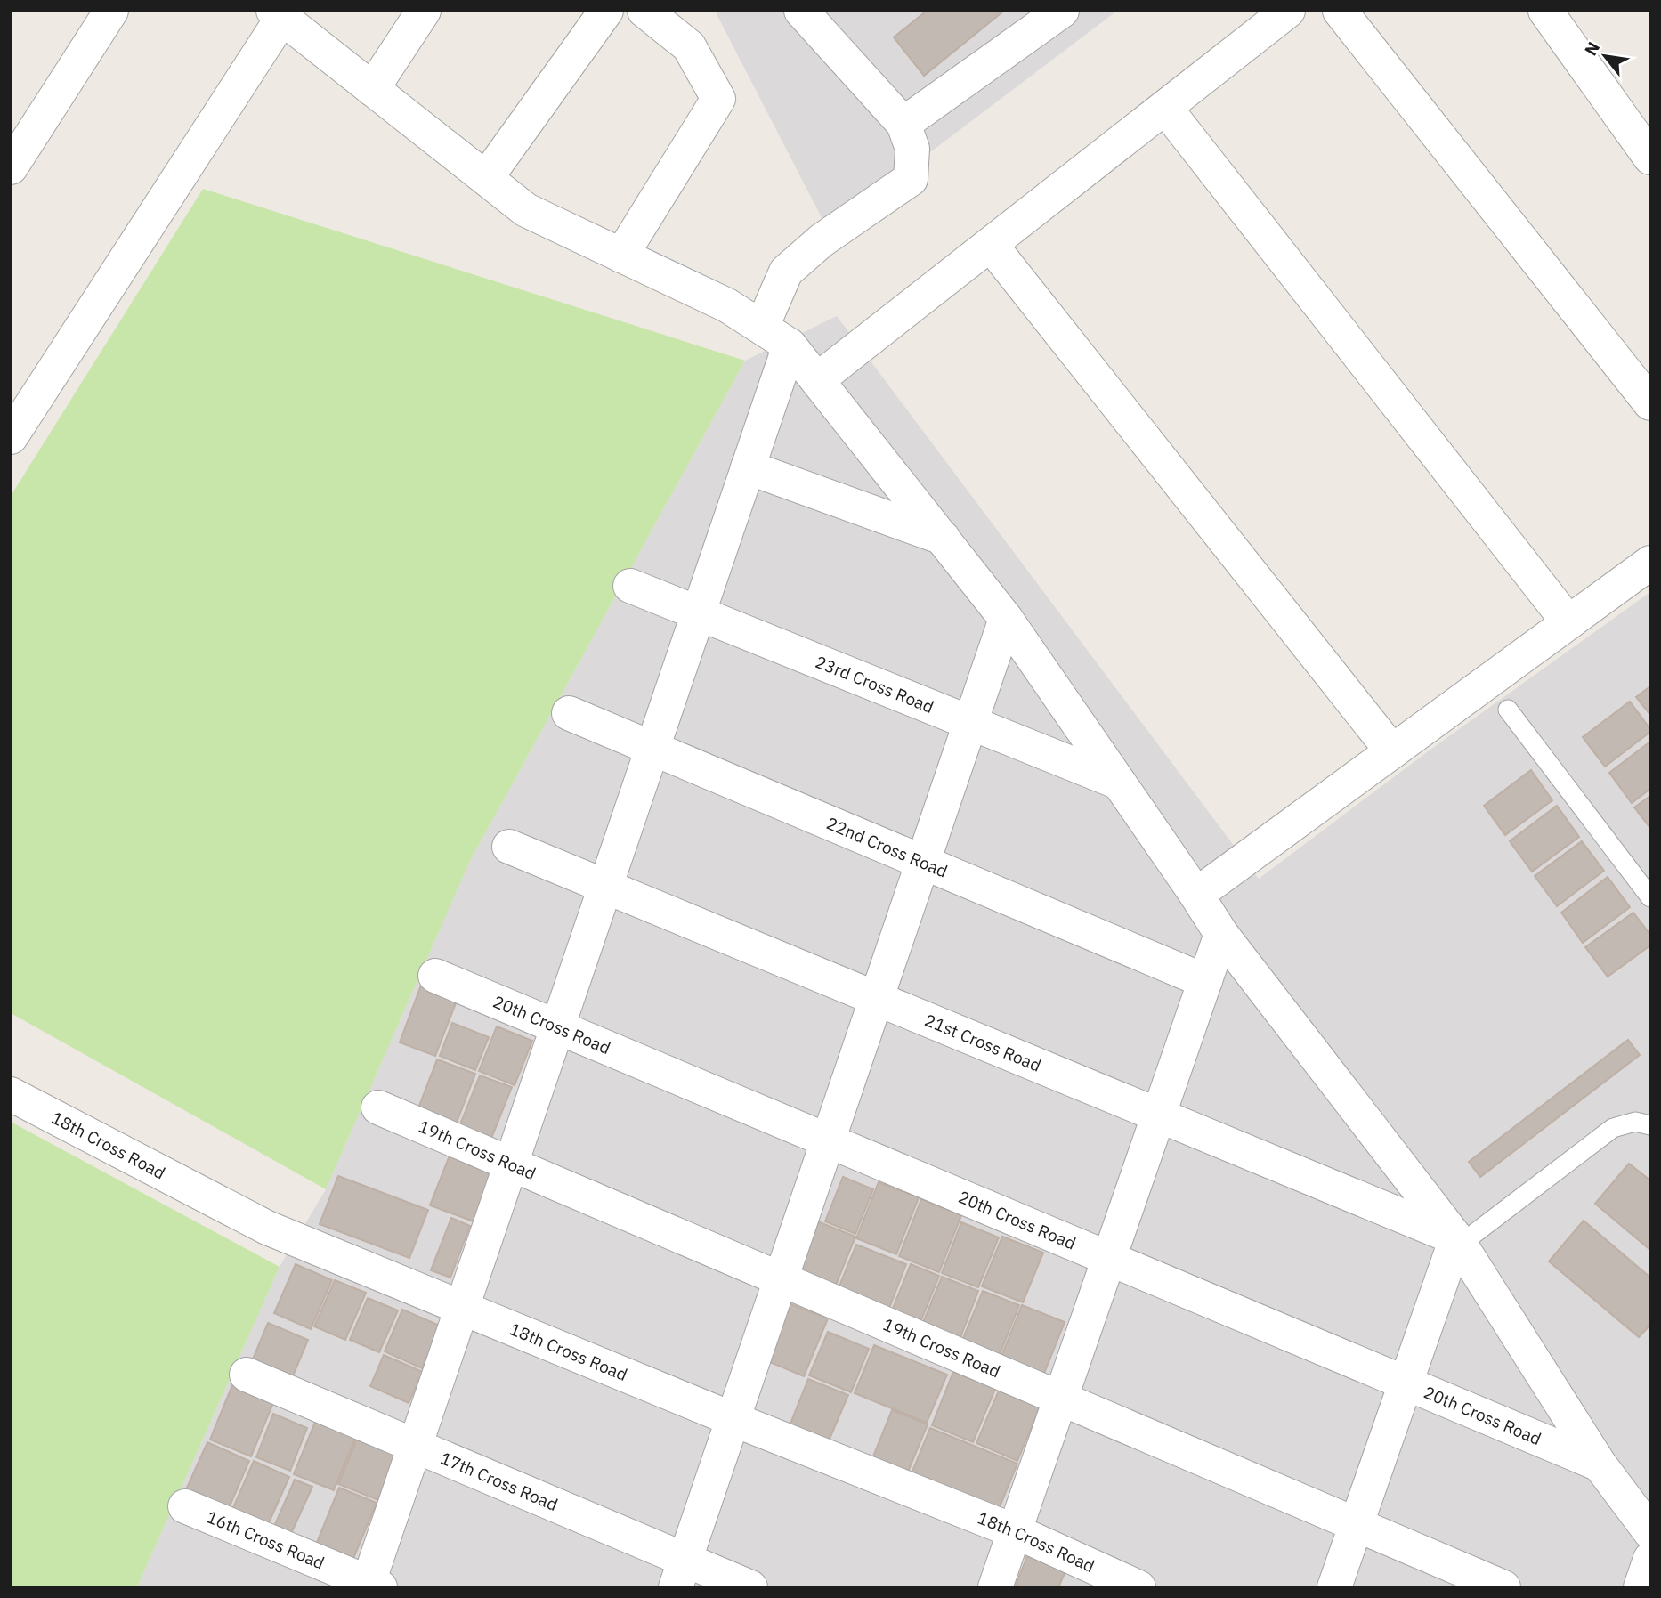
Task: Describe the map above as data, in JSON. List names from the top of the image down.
{
  "streets": {
    "street": [
      "23rd Cross Road",
      "22nd Cross Road",
      "20th Cross Road",
      "21st Cross Road",
      "18th Cross Road",
      "19th Cross Road",
      "17th Cross Road",
      "16th Cross Road"
    ]
  },
  "north": "top left"
}
